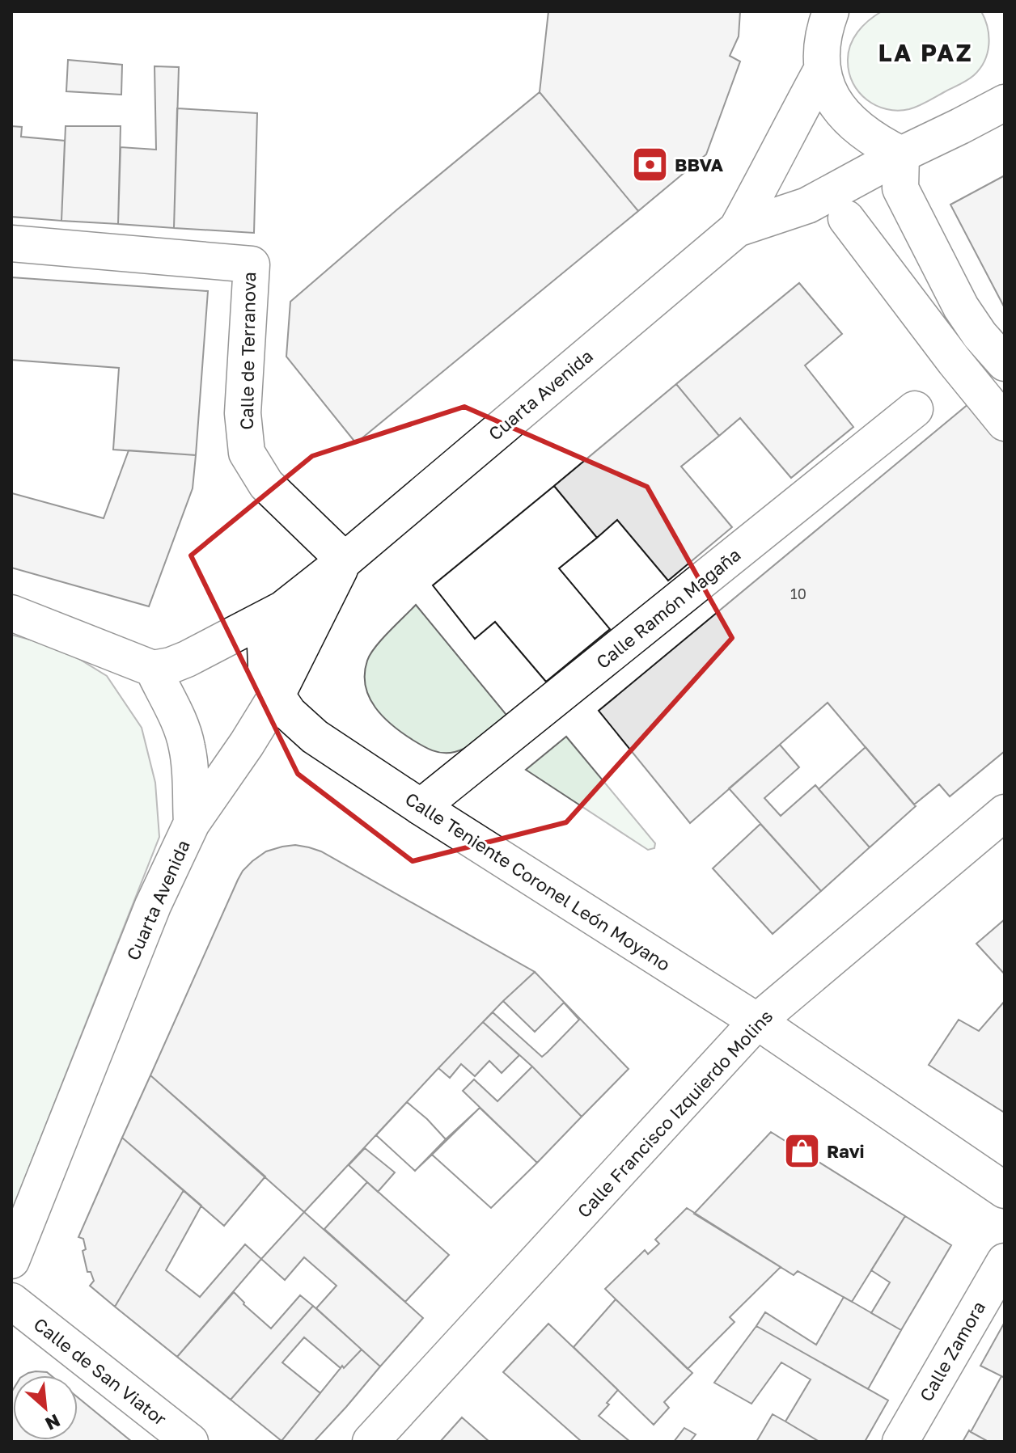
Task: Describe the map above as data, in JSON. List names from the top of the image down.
{
  "streets": {
    "street": [
      "Calle de Terranova",
      "Cuarta Avenida",
      "Calle Ramón Magaña",
      "Calle Teniente Coronel León Moyano",
      "Calle Francisco Izquierdo Molins",
      "Calle Zamora",
      "Calle de San Viator"
    ]
  },
  "crossings": [
    ["Calle de Terranova", "Cuarta Avenida"],
    ["Cuarta Avenida", "Calle Teniente Coronel León Moyano"],
    ["Calle Ramón Magaña", "Calle Teniente Coronel León Moyano"],
    ["Calle Teniente Coronel León Moyano", "Calle Francisco Izquierdo Molins"]
  ],
  "districts": ["LA PAZ"],
  "places": {
    "bank": ["BBVA"],
    "shop": ["Ravi"]
  },
  "house_numbers": ["10"],
  "north": "bottom right"
}
